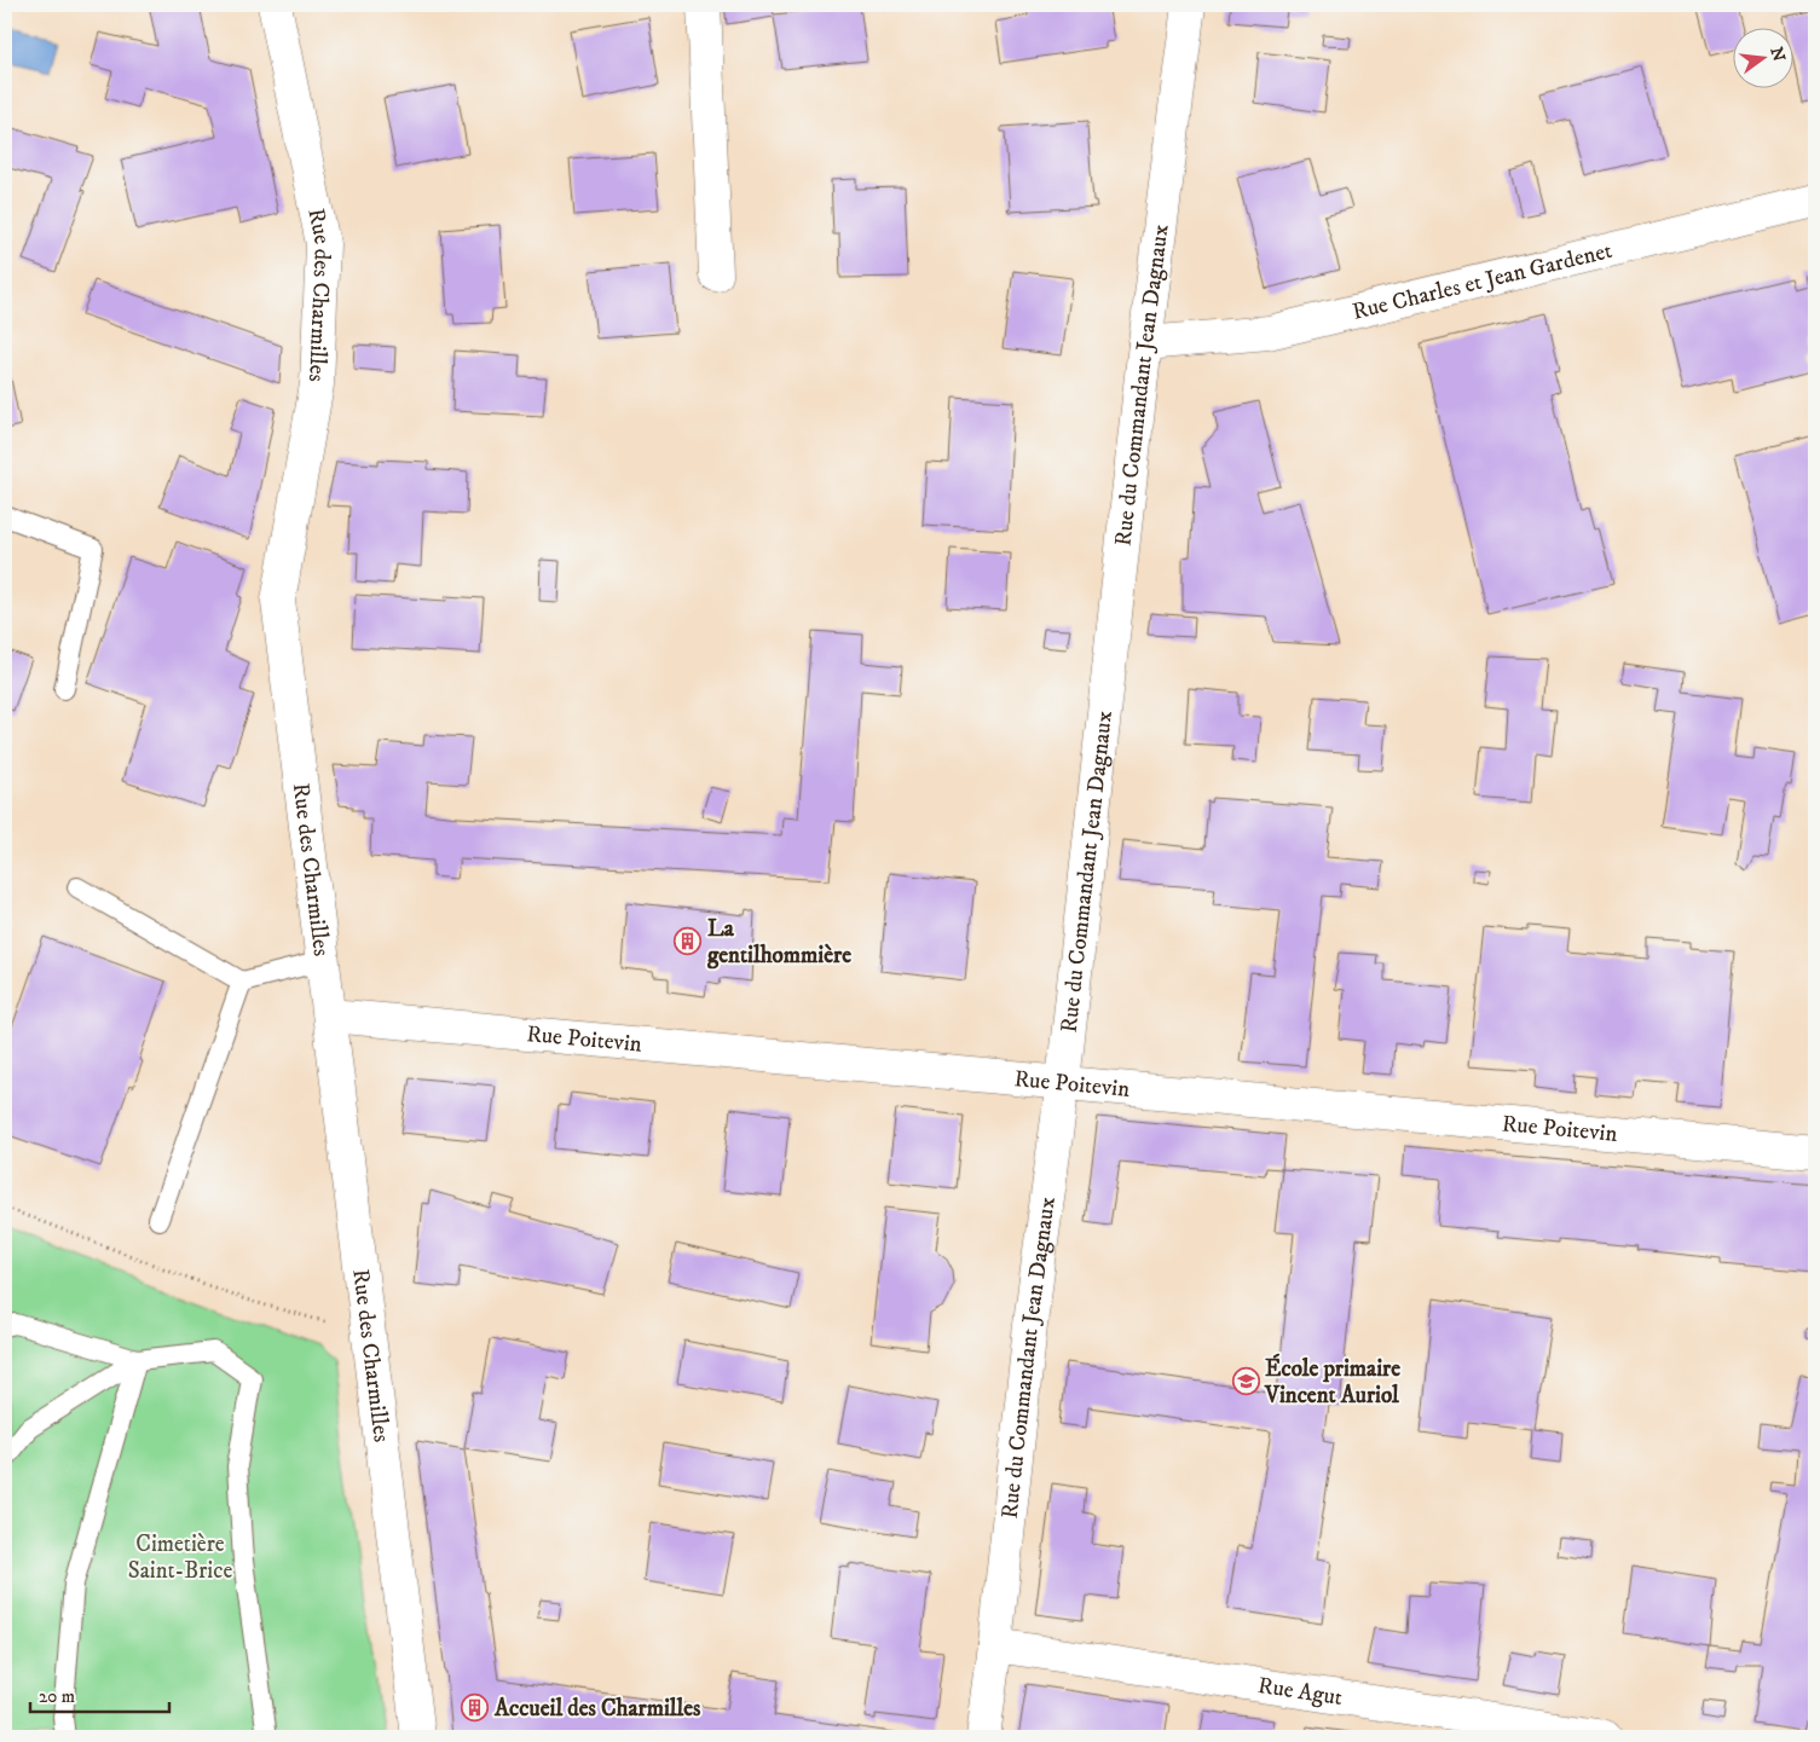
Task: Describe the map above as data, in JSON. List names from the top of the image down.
{
  "streets": {
    "street": [
      "Rue Charles et Jean Gardenet",
      "Rue des Charmilles",
      "Rue du Commandant Jean Dagnaux",
      "Rue Poitevin",
      "Rue Agut"
    ]
  },
  "crossings": [
    ["Rue Charles et Jean Gardenet", "Rue du Commandant Jean Dagnaux"],
    ["Rue des Charmilles", "Rue Poitevin"],
    ["Rue du Commandant Jean Dagnaux", "Rue Poitevin"],
    ["Rue du Commandant Jean Dagnaux", "Rue Agut"]
  ],
  "parks": ["Cimetière Saint-Brice"],
  "places": {
    "building": ["La gentilhommière", "Accueil des Charmilles"],
    "school or university": ["École primaire Vincent Auriol"]
  },
  "scale_bar": "20 m",
  "north": "right"
}
